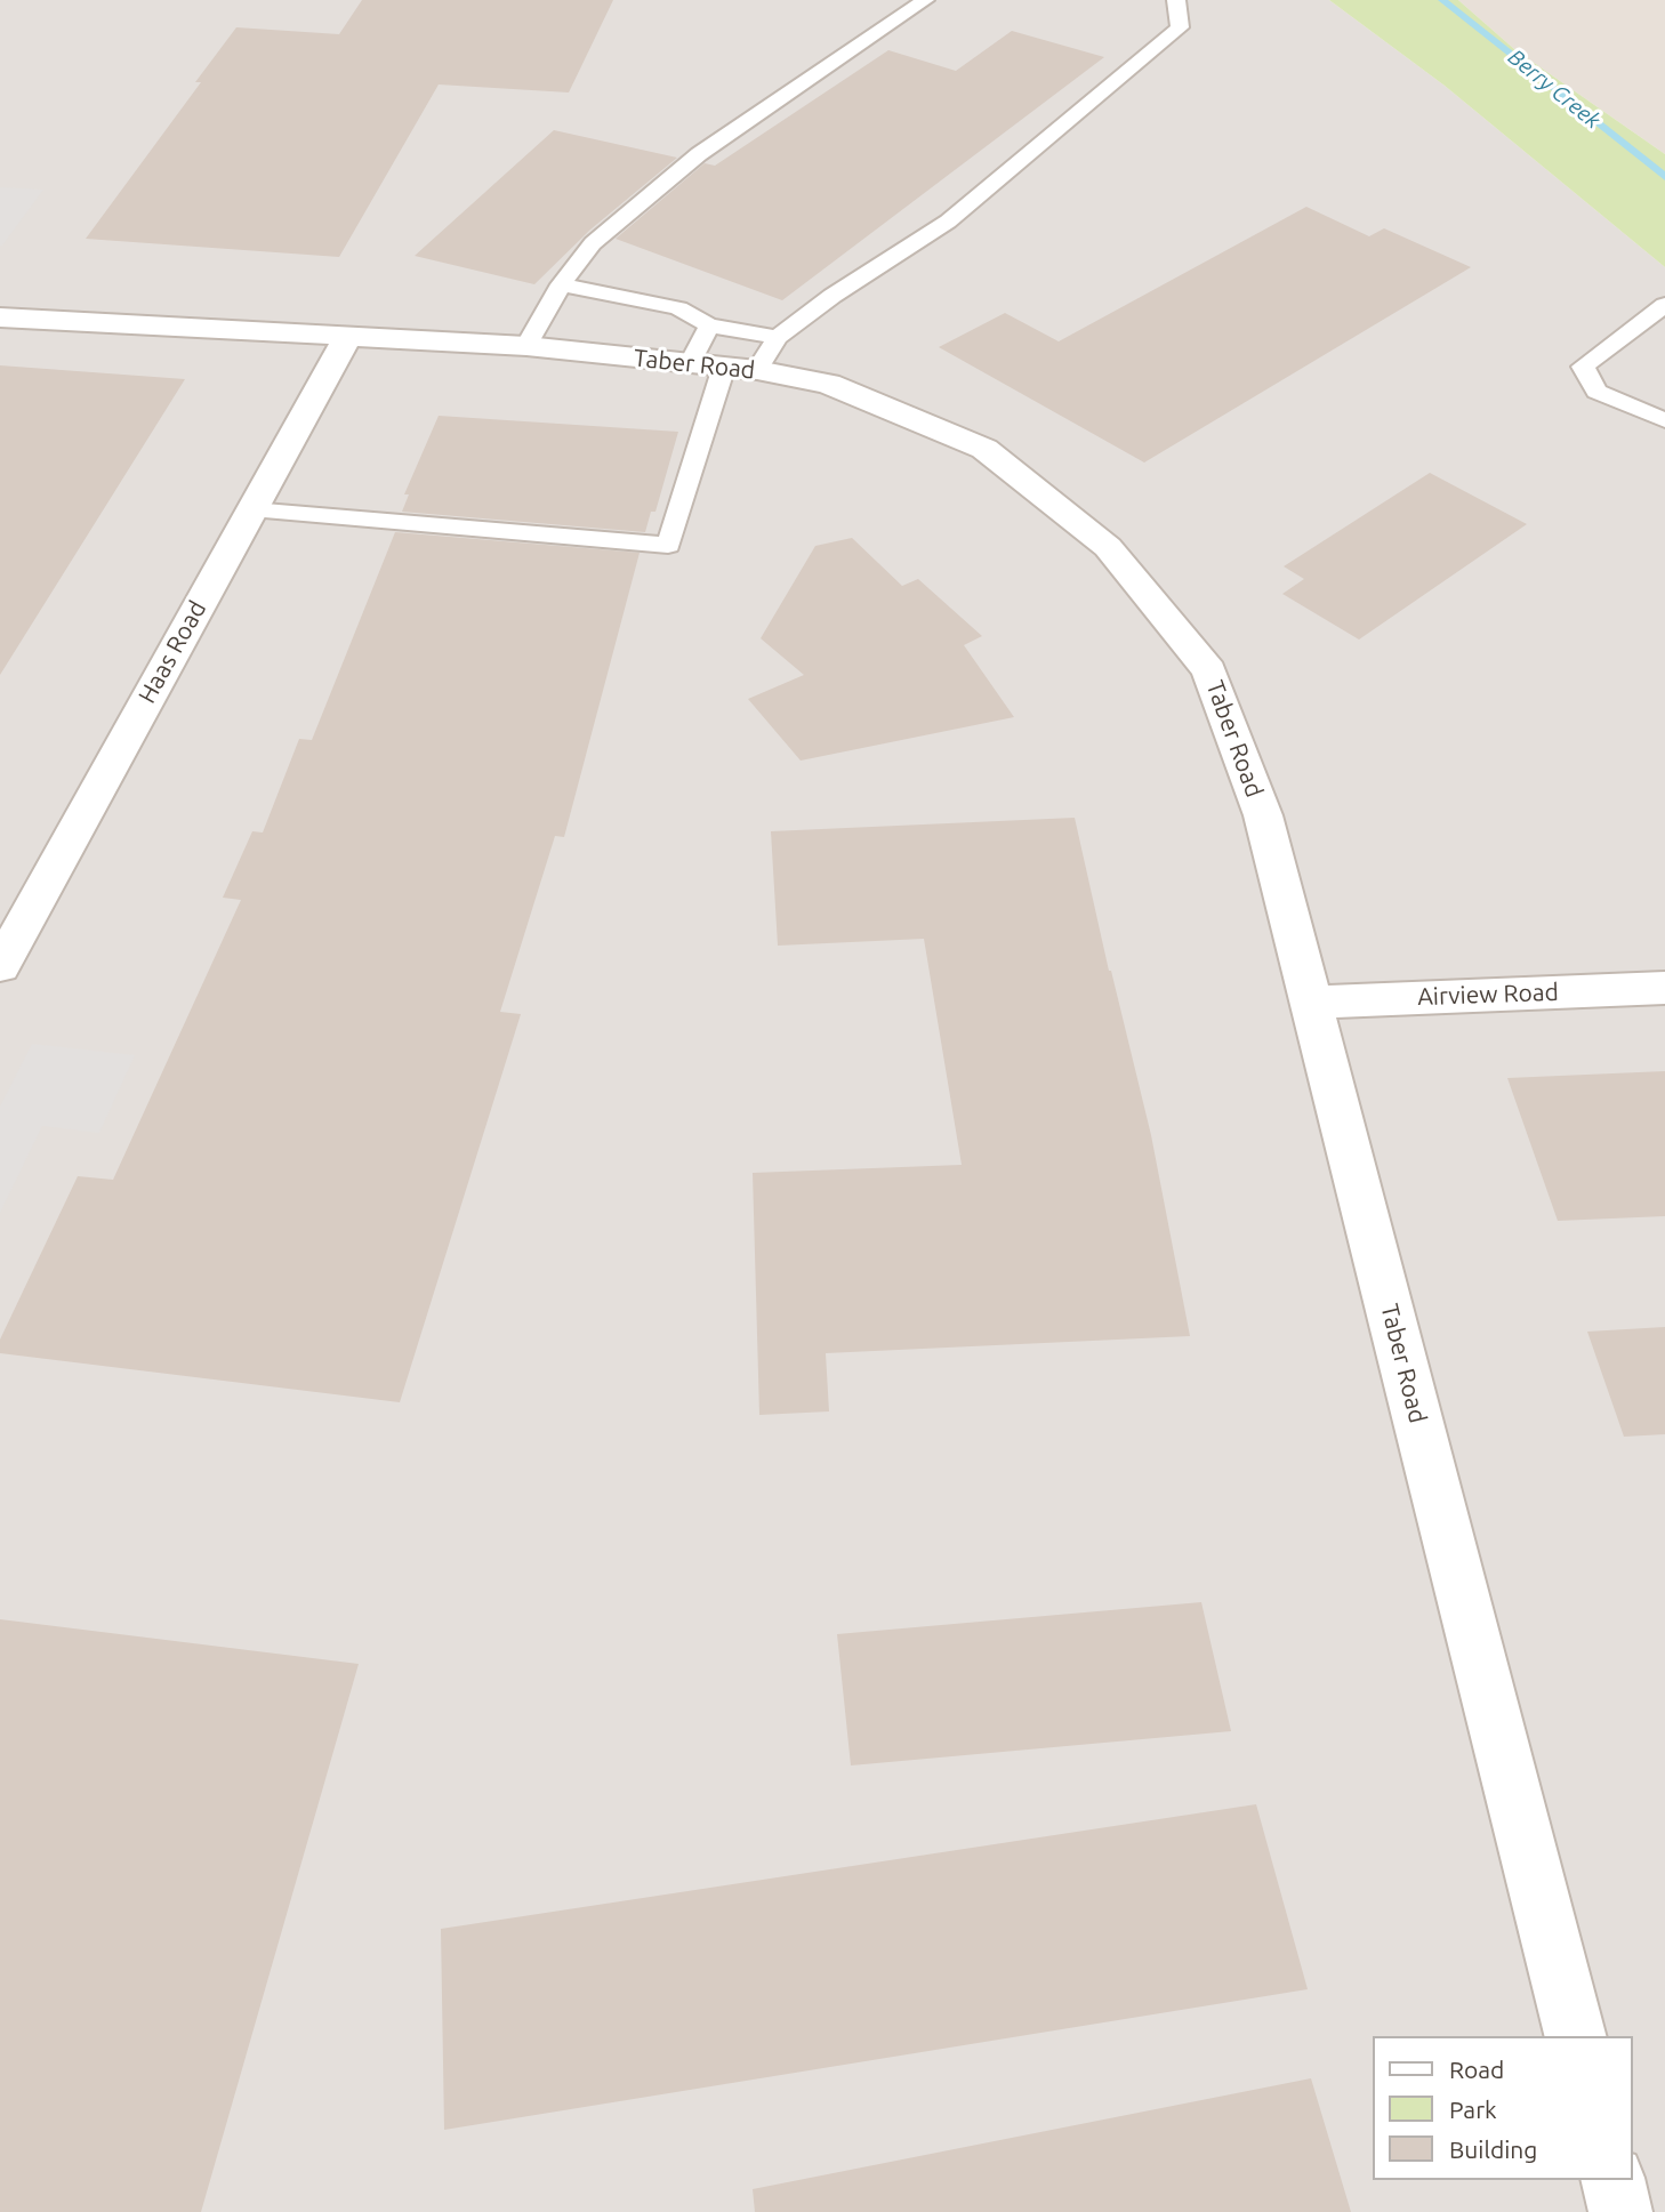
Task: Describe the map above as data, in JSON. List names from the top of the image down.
{
  "streets": {
    "street": ["Taber Road", "Haas Road", "Airview Road"]
  },
  "crossings": [
    ["Taber Road", "Haas Road"],
    ["Taber Road", "Airview Road"]
  ],
  "water": ["Berry Creek"],
  "legend": ["Road", "Park", "Building"]
}
